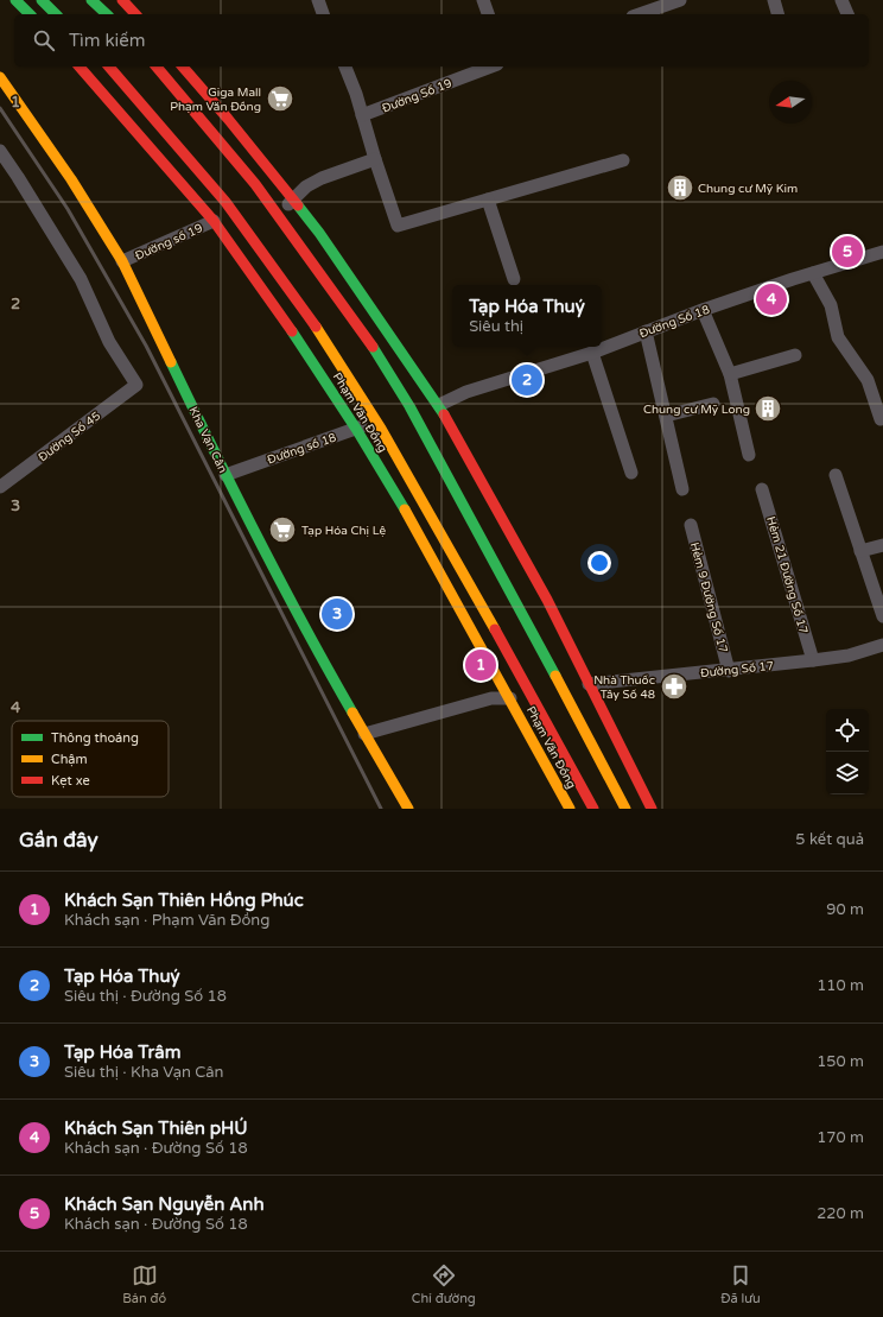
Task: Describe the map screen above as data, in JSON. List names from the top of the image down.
{
  "streets": {
    "main road": ["Phạm Văn Đồng", "Kha Vạn Cân"],
    "street": [
      "Đường Số 19",
      "Đường số 19",
      "Đường Số 18",
      "Đường Số 45",
      "Đường số 18",
      "Hẻm 21 Đường Số 17",
      "Hẻm 9 Đường Số 17",
      "Đường Số 17"
    ]
  },
  "crossings": [
    ["Đường số 19", "Phạm Văn Đồng"],
    ["Đường số 19", "Kha Vạn Cân"],
    ["Phạm Văn Đồng", "Đường số 18"],
    ["Kha Vạn Cân", "Đường số 18"],
    ["Hẻm 21 Đường Số 17", "Đường Số 17"],
    ["Hẻm 9 Đường Số 17", "Đường Số 17"]
  ],
  "places": {
    "supermarket": ["Giga Mall Phạm Văn Đồng", "Tạp Hóa Chị Lệ"],
    "building": ["Chung cư Mỹ Kim", "Chung cư Mỹ Long"],
    "pharmacy": ["Nhà Thuốc Tây Số 48"]
  },
  "legend": ["Thông thoáng", "Chậm", "Kẹt xe"],
  "north": "left",
  "page": {
    "search": "Tìm kiếm",
    "pins": [
      "5",
      "4",
      "2",
      "3",
      "1"
    ],
    "popup": ["Tạp Hóa Thuý", "Siêu thị"],
    "heading": ["Gần đây", "5 kết quả"],
    "list": [
      {
        "mark": "1",
        "name": "Khách Sạn Thiên Hồng Phúc",
        "note": "Khách sạn · Phạm Văn Đồng",
        "value": "90 m"
      },
      {
        "mark": "2",
        "name": "Tạp Hóa Thuý",
        "note": "Siêu thị · Đường Số 18",
        "value": "110 m"
      },
      {
        "mark": "3",
        "name": "Tạp Hóa Trâm",
        "note": "Siêu thị · Kha Vạn Cân",
        "value": "150 m"
      },
      {
        "mark": "4",
        "name": "Khách Sạn Thiên pHÚ",
        "note": "Khách sạn · Đường Số 18",
        "value": "170 m"
      },
      {
        "mark": "5",
        "name": "Khách Sạn Nguyễn Anh",
        "note": "Khách sạn · Đường Số 18",
        "value": "220 m"
      }
    ],
    "nav": ["Bản đồ", "Chỉ đường", "Đã lưu"]
  },
  "grid": {
    "rows": [
      "1",
      "2",
      "3",
      "4"
    ]
  }
}
